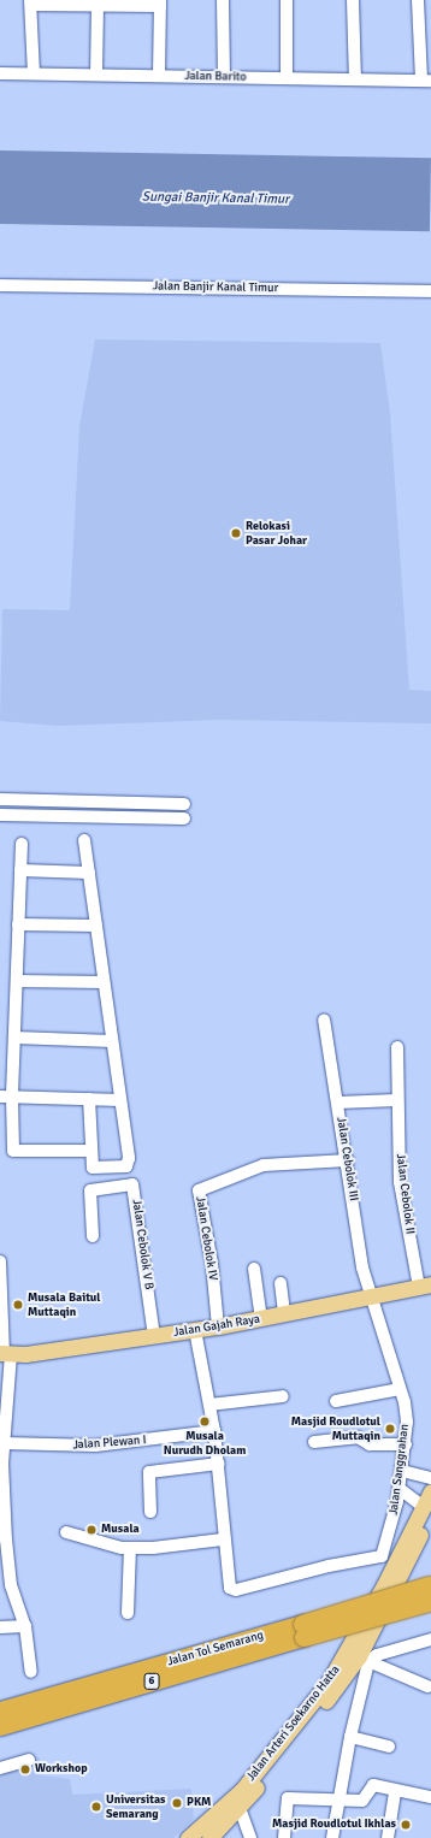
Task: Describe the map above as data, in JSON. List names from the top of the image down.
{
  "streets": {
    "highway": ["Jalan Tol Semarang", "6"],
    "main road": ["Jalan Gajah Raya", "Jalan Arteri Soekarno Hatta"],
    "street": [
      "Jalan Barito",
      "Jalan Banjir Kanal Timur",
      "Jalan Cebolok III",
      "Jalan Cebolok II",
      "Jalan Cebolok IV",
      "Jalan Cebolok V B",
      "Jalan Plewan I",
      "Jalan Sanggrahan"
    ]
  },
  "crossings": [
    ["Jalan Cebolok III", "Jalan Cebolok IV"],
    ["Jalan Cebolok III", "Jalan Gajah Raya"],
    ["Jalan Cebolok III", "Jalan Sanggrahan"],
    ["Jalan Cebolok II", "Jalan Gajah Raya"],
    ["Jalan Cebolok IV", "Jalan Gajah Raya"],
    ["Jalan Cebolok V B", "Jalan Gajah Raya"],
    ["Jalan Gajah Raya", "Jalan Sanggrahan"]
  ],
  "water": ["Sungai Banjir Kanal Timur"],
  "places": [
    "Relokasi Pasar Johar",
    "Musala Baitul Muttaqin",
    "Musala Nurudh Dholam",
    "Masjid Roudlotul Muttaqin",
    "Musala",
    "Workshop",
    "PKM",
    "Universitas Semarang",
    "Masjid Roudlotul Ikhlas"
  ]
}
